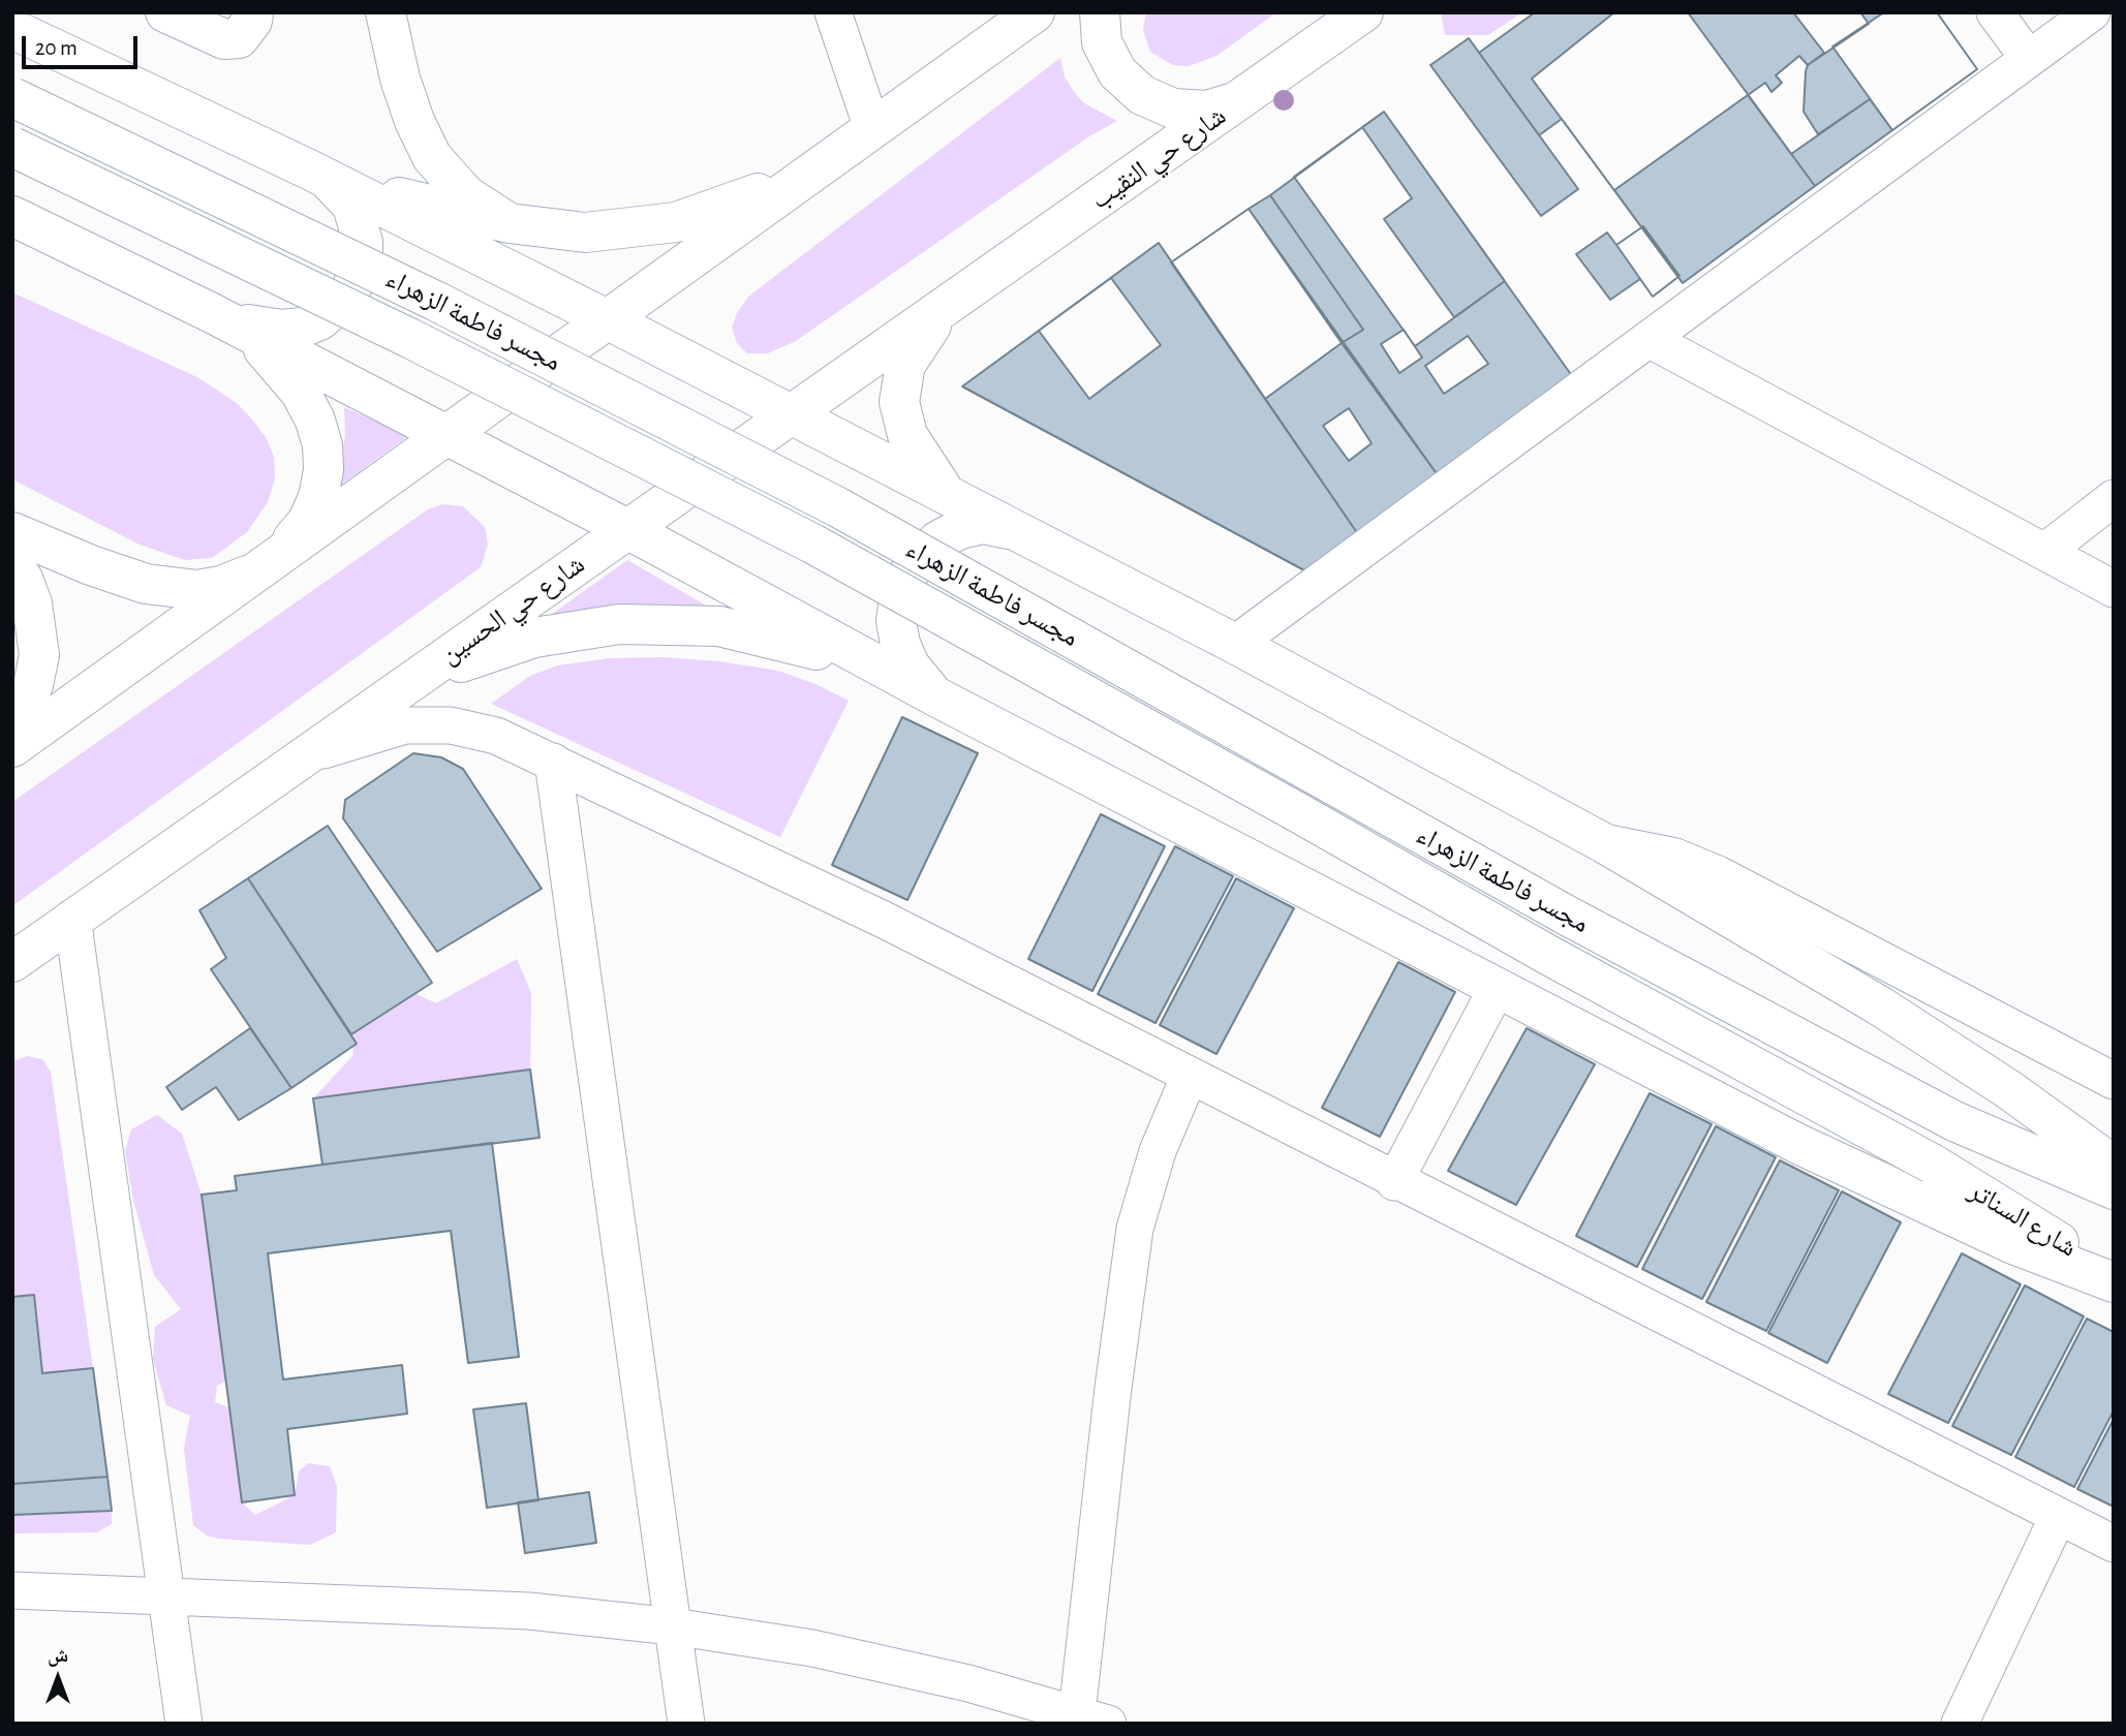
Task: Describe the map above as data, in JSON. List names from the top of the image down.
{
  "streets": {
    "main road": [
      "شارع حي النقيب",
      "مجسر فاطمة الزهراء",
      "شارع حي الحسين",
      "شارع السناتر"
    ]
  },
  "crossings": [
    ["شارع حي النقيب", "شارع حي الحسين"],
    ["مجسر فاطمة الزهراء", "شارع السناتر"]
  ],
  "scale_bar": "20 m",
  "north": "top"
}
